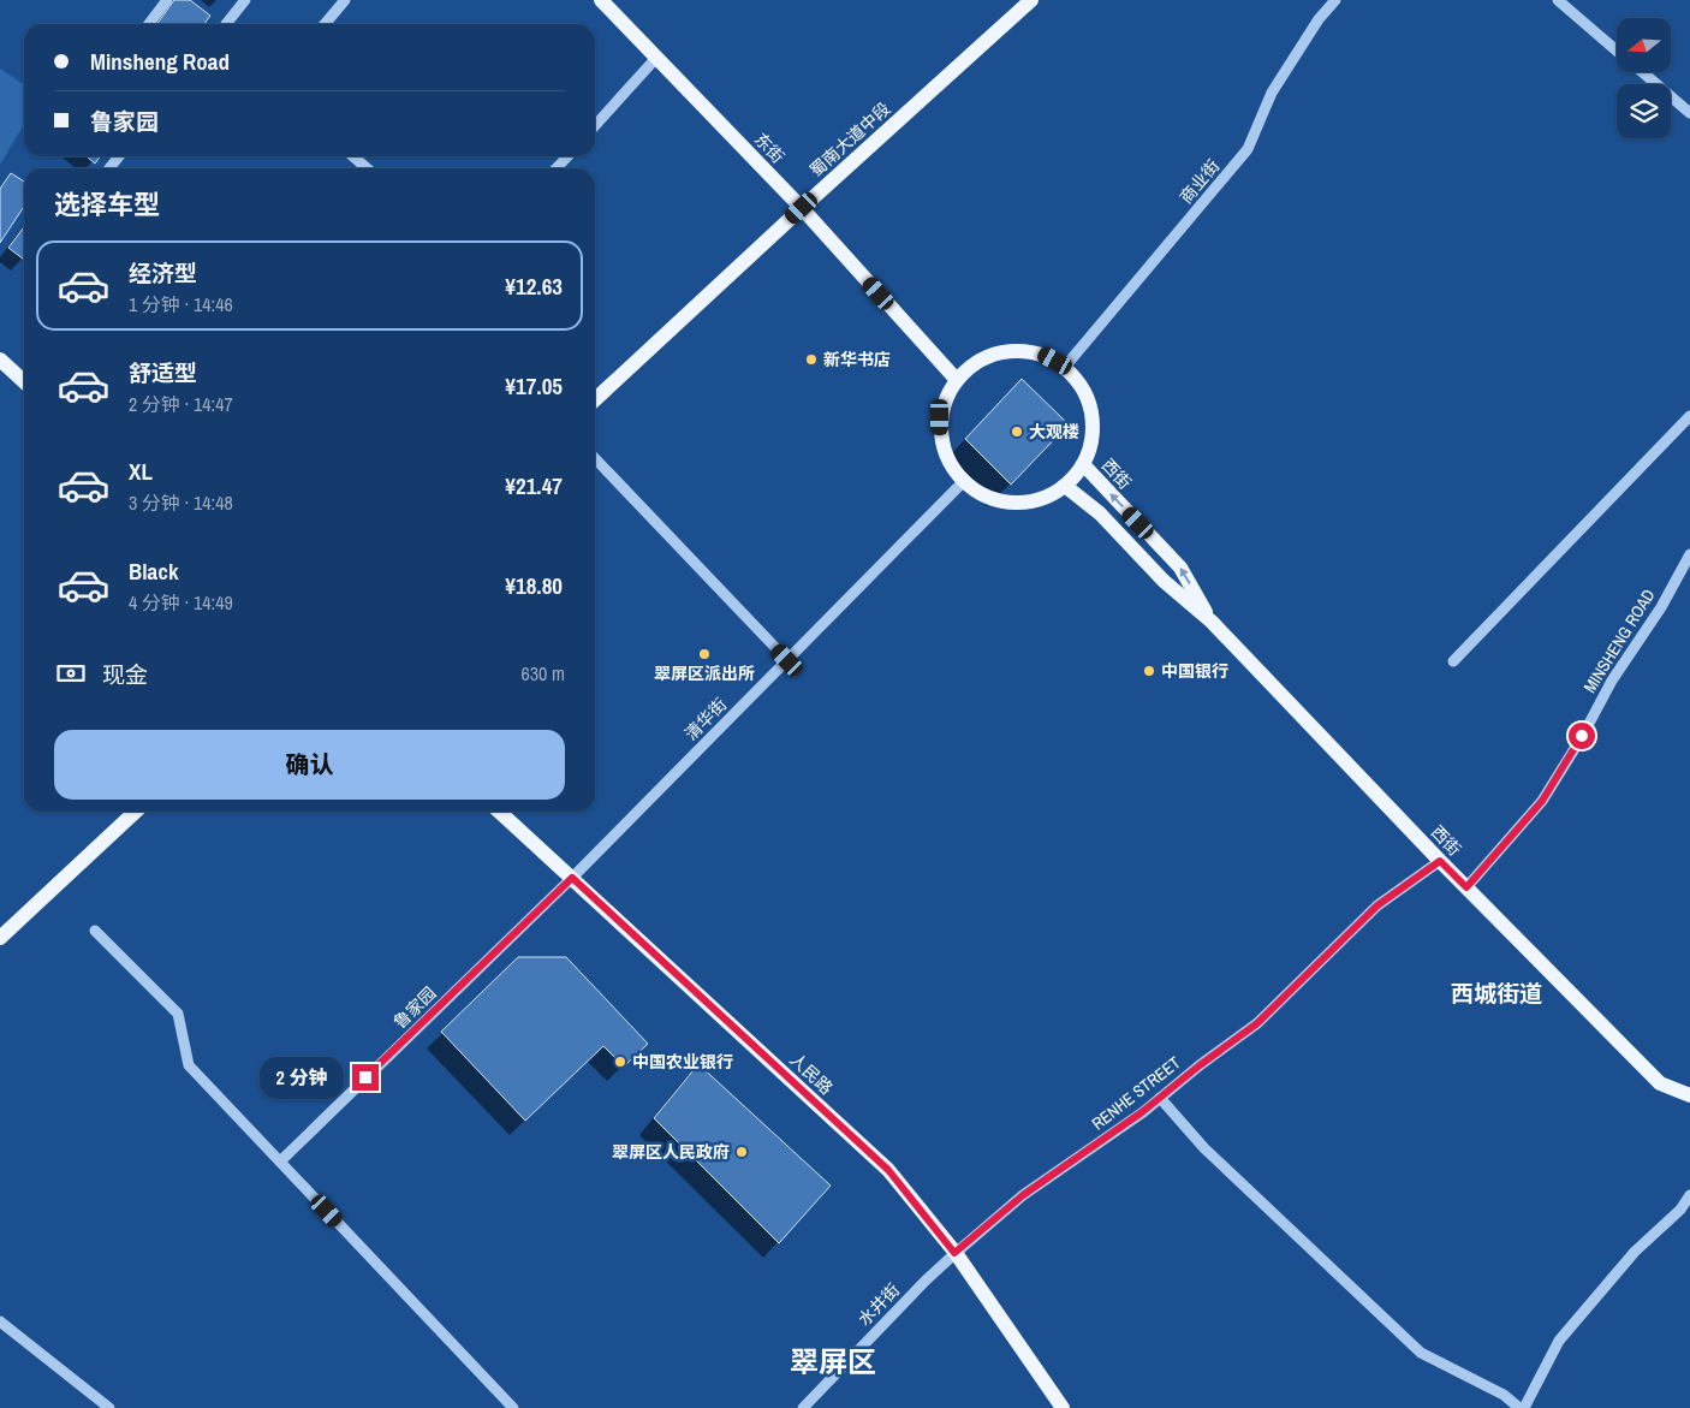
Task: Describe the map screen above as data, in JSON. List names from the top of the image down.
{
  "streets": {
    "main road": [
      "蜀南大道中段",
      "东街",
      "西街",
      "人民路"
    ],
    "street": [
      "商业街",
      "MINSHENG ROAD",
      "清华街",
      "鲁家园",
      "RENHE STREET",
      "水井街"
    ]
  },
  "crossings": [
    ["蜀南大道中段", "东街"],
    ["东街", "商业街"],
    ["东街", "西街"],
    ["东街", "清华街"],
    ["商业街", "西街"],
    ["商业街", "清华街"],
    ["西街", "MINSHENG ROAD"],
    ["西街", "清华街"],
    ["西街", "RENHE STREET"],
    ["清华街", "鲁家园"],
    ["清华街", "人民路"],
    ["鲁家园", "人民路"],
    ["人民路", "RENHE STREET"],
    ["人民路", "水井街"],
    ["RENHE STREET", "水井街"]
  ],
  "districts": ["西城街道", "翠屏区"],
  "places": [
    "新华书店",
    "大观楼",
    "翠屏区派出所",
    "中国银行",
    "中国农业银行",
    "翠屏区人民政府"
  ],
  "north": "left",
  "page": {
    "banner": ["Minsheng Road", "鲁家园"],
    "heading": "选择车型",
    "list": [
      {
        "name": "经济型",
        "note": "1 分钟 · 14:46",
        "value": "¥12.63"
      },
      {
        "name": "舒适型",
        "note": "2 分钟 · 14:47",
        "value": "¥17.05"
      },
      {
        "name": "XL",
        "note": "3 分钟 · 14:48",
        "value": "¥21.47"
      },
      {
        "name": "Black",
        "note": "4 分钟 · 14:49",
        "value": "¥18.80"
      }
    ],
    "pay": ["现金", "630 m"],
    "buttons": "确认",
    "bubble": "2 分钟"
  }
}
